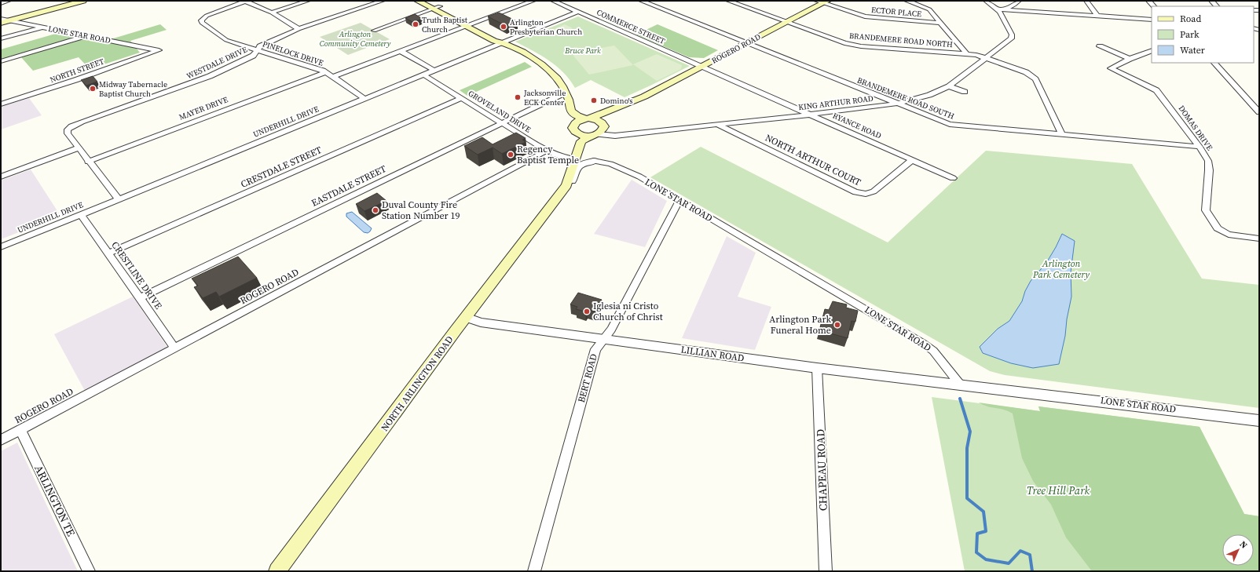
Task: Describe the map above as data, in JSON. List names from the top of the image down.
{
  "streets": {
    "main road": ["ROGERO ROAD", "NORTH ARLINGTON ROAD"],
    "street": [
      "ECTOR PLACE",
      "COMMERCE STREET",
      "LONE STAR ROAD",
      "BRANDEMERE ROAD NORTH",
      "PINELOCK DRIVE",
      "WESTDALE DRIVE",
      "NORTH STREET",
      "BRANDEMERE ROAD SOUTH",
      "KING ARTHUR ROAD",
      "MAYER DRIVE",
      "GROVELAND DRIVE",
      "UNDERHILL DRIVE",
      "RYANCE ROAD",
      "DOMAS DRIVE",
      "NORTH ARTHUR COURT",
      "CRESTDALE STREET",
      "EASTDALE STREET",
      "CRESTLINE DRIVE",
      "LILLIAN ROAD",
      "BERT ROAD",
      "CHAPEAU ROAD",
      "ARLINGTON TE"
    ]
  },
  "crossings": [
    ["ECTOR PLACE", "ROGERO ROAD"],
    ["COMMERCE STREET", "ROGERO ROAD"],
    ["COMMERCE STREET", "UNDERHILL DRIVE"],
    ["COMMERCE STREET", "RYANCE ROAD"],
    ["LONE STAR ROAD", "NORTH STREET"],
    ["LONE STAR ROAD", "LILLIAN ROAD"],
    ["LONE STAR ROAD", "BERT ROAD"],
    ["BRANDEMERE ROAD NORTH", "ROGERO ROAD"],
    ["BRANDEMERE ROAD NORTH", "BRANDEMERE ROAD SOUTH"],
    ["BRANDEMERE ROAD NORTH", "KING ARTHUR ROAD"],
    ["ROGERO ROAD", "BRANDEMERE ROAD SOUTH"],
    ["ROGERO ROAD", "KING ARTHUR ROAD"],
    ["ROGERO ROAD", "GROVELAND DRIVE"],
    ["ROGERO ROAD", "RYANCE ROAD"],
    ["ROGERO ROAD", "CRESTLINE DRIVE"],
    ["ROGERO ROAD", "NORTH ARLINGTON ROAD"],
    ["ROGERO ROAD", "ARLINGTON TE"],
    ["PINELOCK DRIVE", "WESTDALE DRIVE"],
    ["PINELOCK DRIVE", "MAYER DRIVE"],
    ["PINELOCK DRIVE", "UNDERHILL DRIVE"],
    ["BRANDEMERE ROAD SOUTH", "KING ARTHUR ROAD"],
    ["BRANDEMERE ROAD SOUTH", "DOMAS DRIVE"],
    ["KING ARTHUR ROAD", "RYANCE ROAD"],
    ["KING ARTHUR ROAD", "NORTH ARTHUR COURT"],
    ["KING ARTHUR ROAD", "NORTH ARLINGTON ROAD"],
    ["GROVELAND DRIVE", "UNDERHILL DRIVE"],
    ["GROVELAND DRIVE", "CRESTDALE STREET"],
    ["GROVELAND DRIVE", "EASTDALE STREET"],
    ["GROVELAND DRIVE", "NORTH ARLINGTON ROAD"],
    ["UNDERHILL DRIVE", "CRESTLINE DRIVE"],
    ["RYANCE ROAD", "NORTH ARTHUR COURT"],
    ["CRESTDALE STREET", "CRESTLINE DRIVE"],
    ["EASTDALE STREET", "CRESTLINE DRIVE"],
    ["LILLIAN ROAD", "BERT ROAD"],
    ["LILLIAN ROAD", "NORTH ARLINGTON ROAD"],
    ["LILLIAN ROAD", "CHAPEAU ROAD"]
  ],
  "parks": [
    "Arlington Community Cemetery",
    "Bruce Park",
    "Arlington Park Cemetery",
    "Tree Hill Park"
  ],
  "places": [
    "Truth Baptist Church",
    "Arlington Presbyterian Church",
    "Midway Tabernacle Baptist Church",
    "Jacksonville ECK Center",
    "Domino's",
    "Regency Baptist Temple",
    "Duval County Fire Station Number 19",
    "Iglesia ni Cristo Church of Christ",
    "Arlington Park Funeral Home"
  ],
  "legend": ["Road", "Park", "Water"],
  "north": "top right"
}
